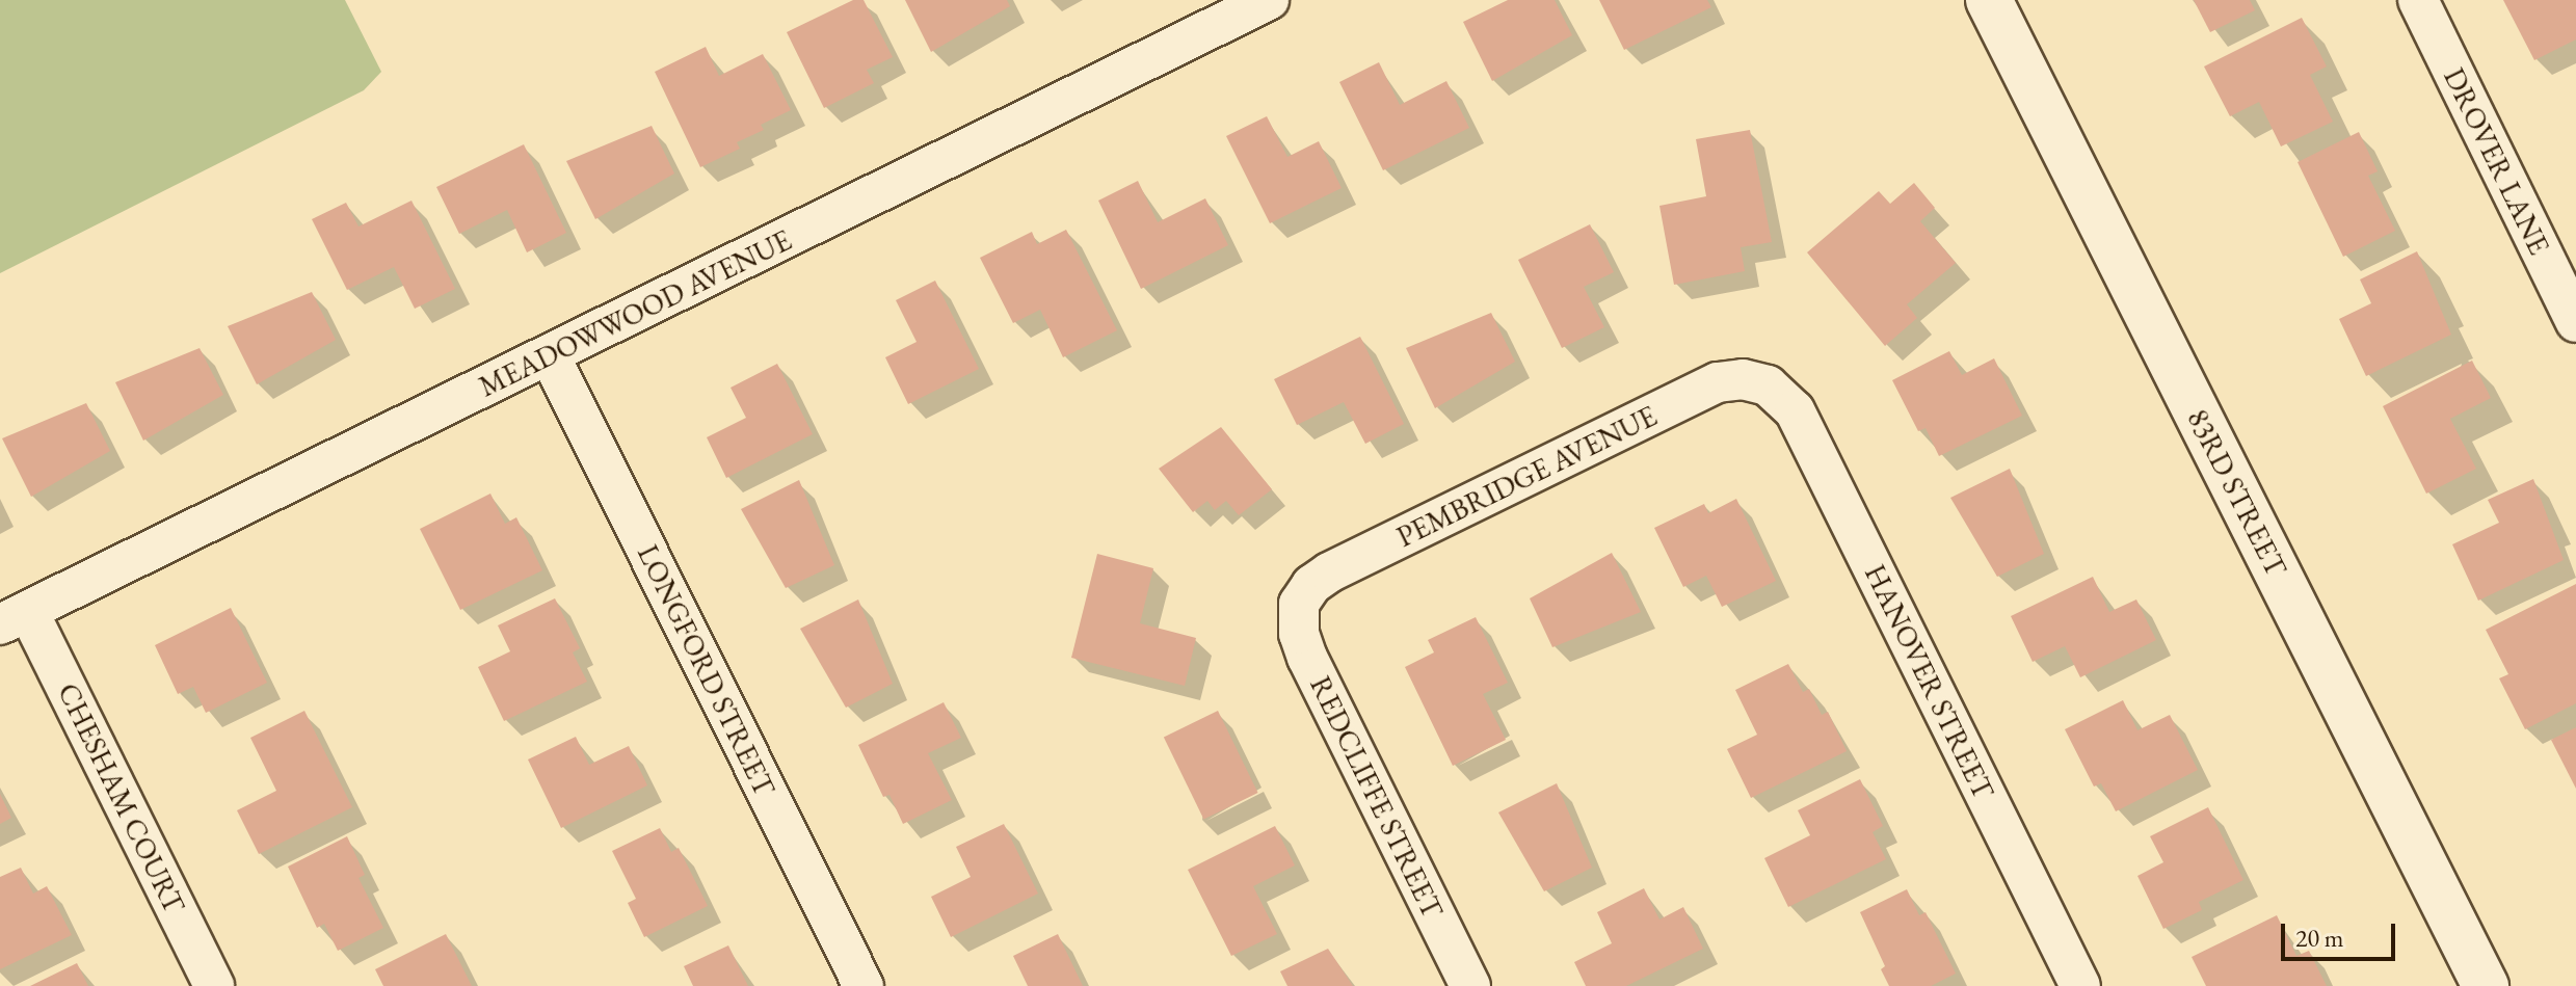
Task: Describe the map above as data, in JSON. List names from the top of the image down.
{
  "streets": {
    "main road": ["83RD STREET"],
    "street": [
      "DROVER LANE",
      "MEADOWWOOD AVENUE",
      "PEMBRIDGE AVENUE",
      "LONGFORD STREET",
      "HANOVER STREET",
      "REDCLIFFE STREET",
      "CHESHAM COURT"
    ]
  },
  "crossings": [
    ["MEADOWWOOD AVENUE", "LONGFORD STREET"],
    ["MEADOWWOOD AVENUE", "CHESHAM COURT"],
    ["PEMBRIDGE AVENUE", "HANOVER STREET"],
    ["PEMBRIDGE AVENUE", "REDCLIFFE STREET"]
  ],
  "scale_bar": "20 m"
}
